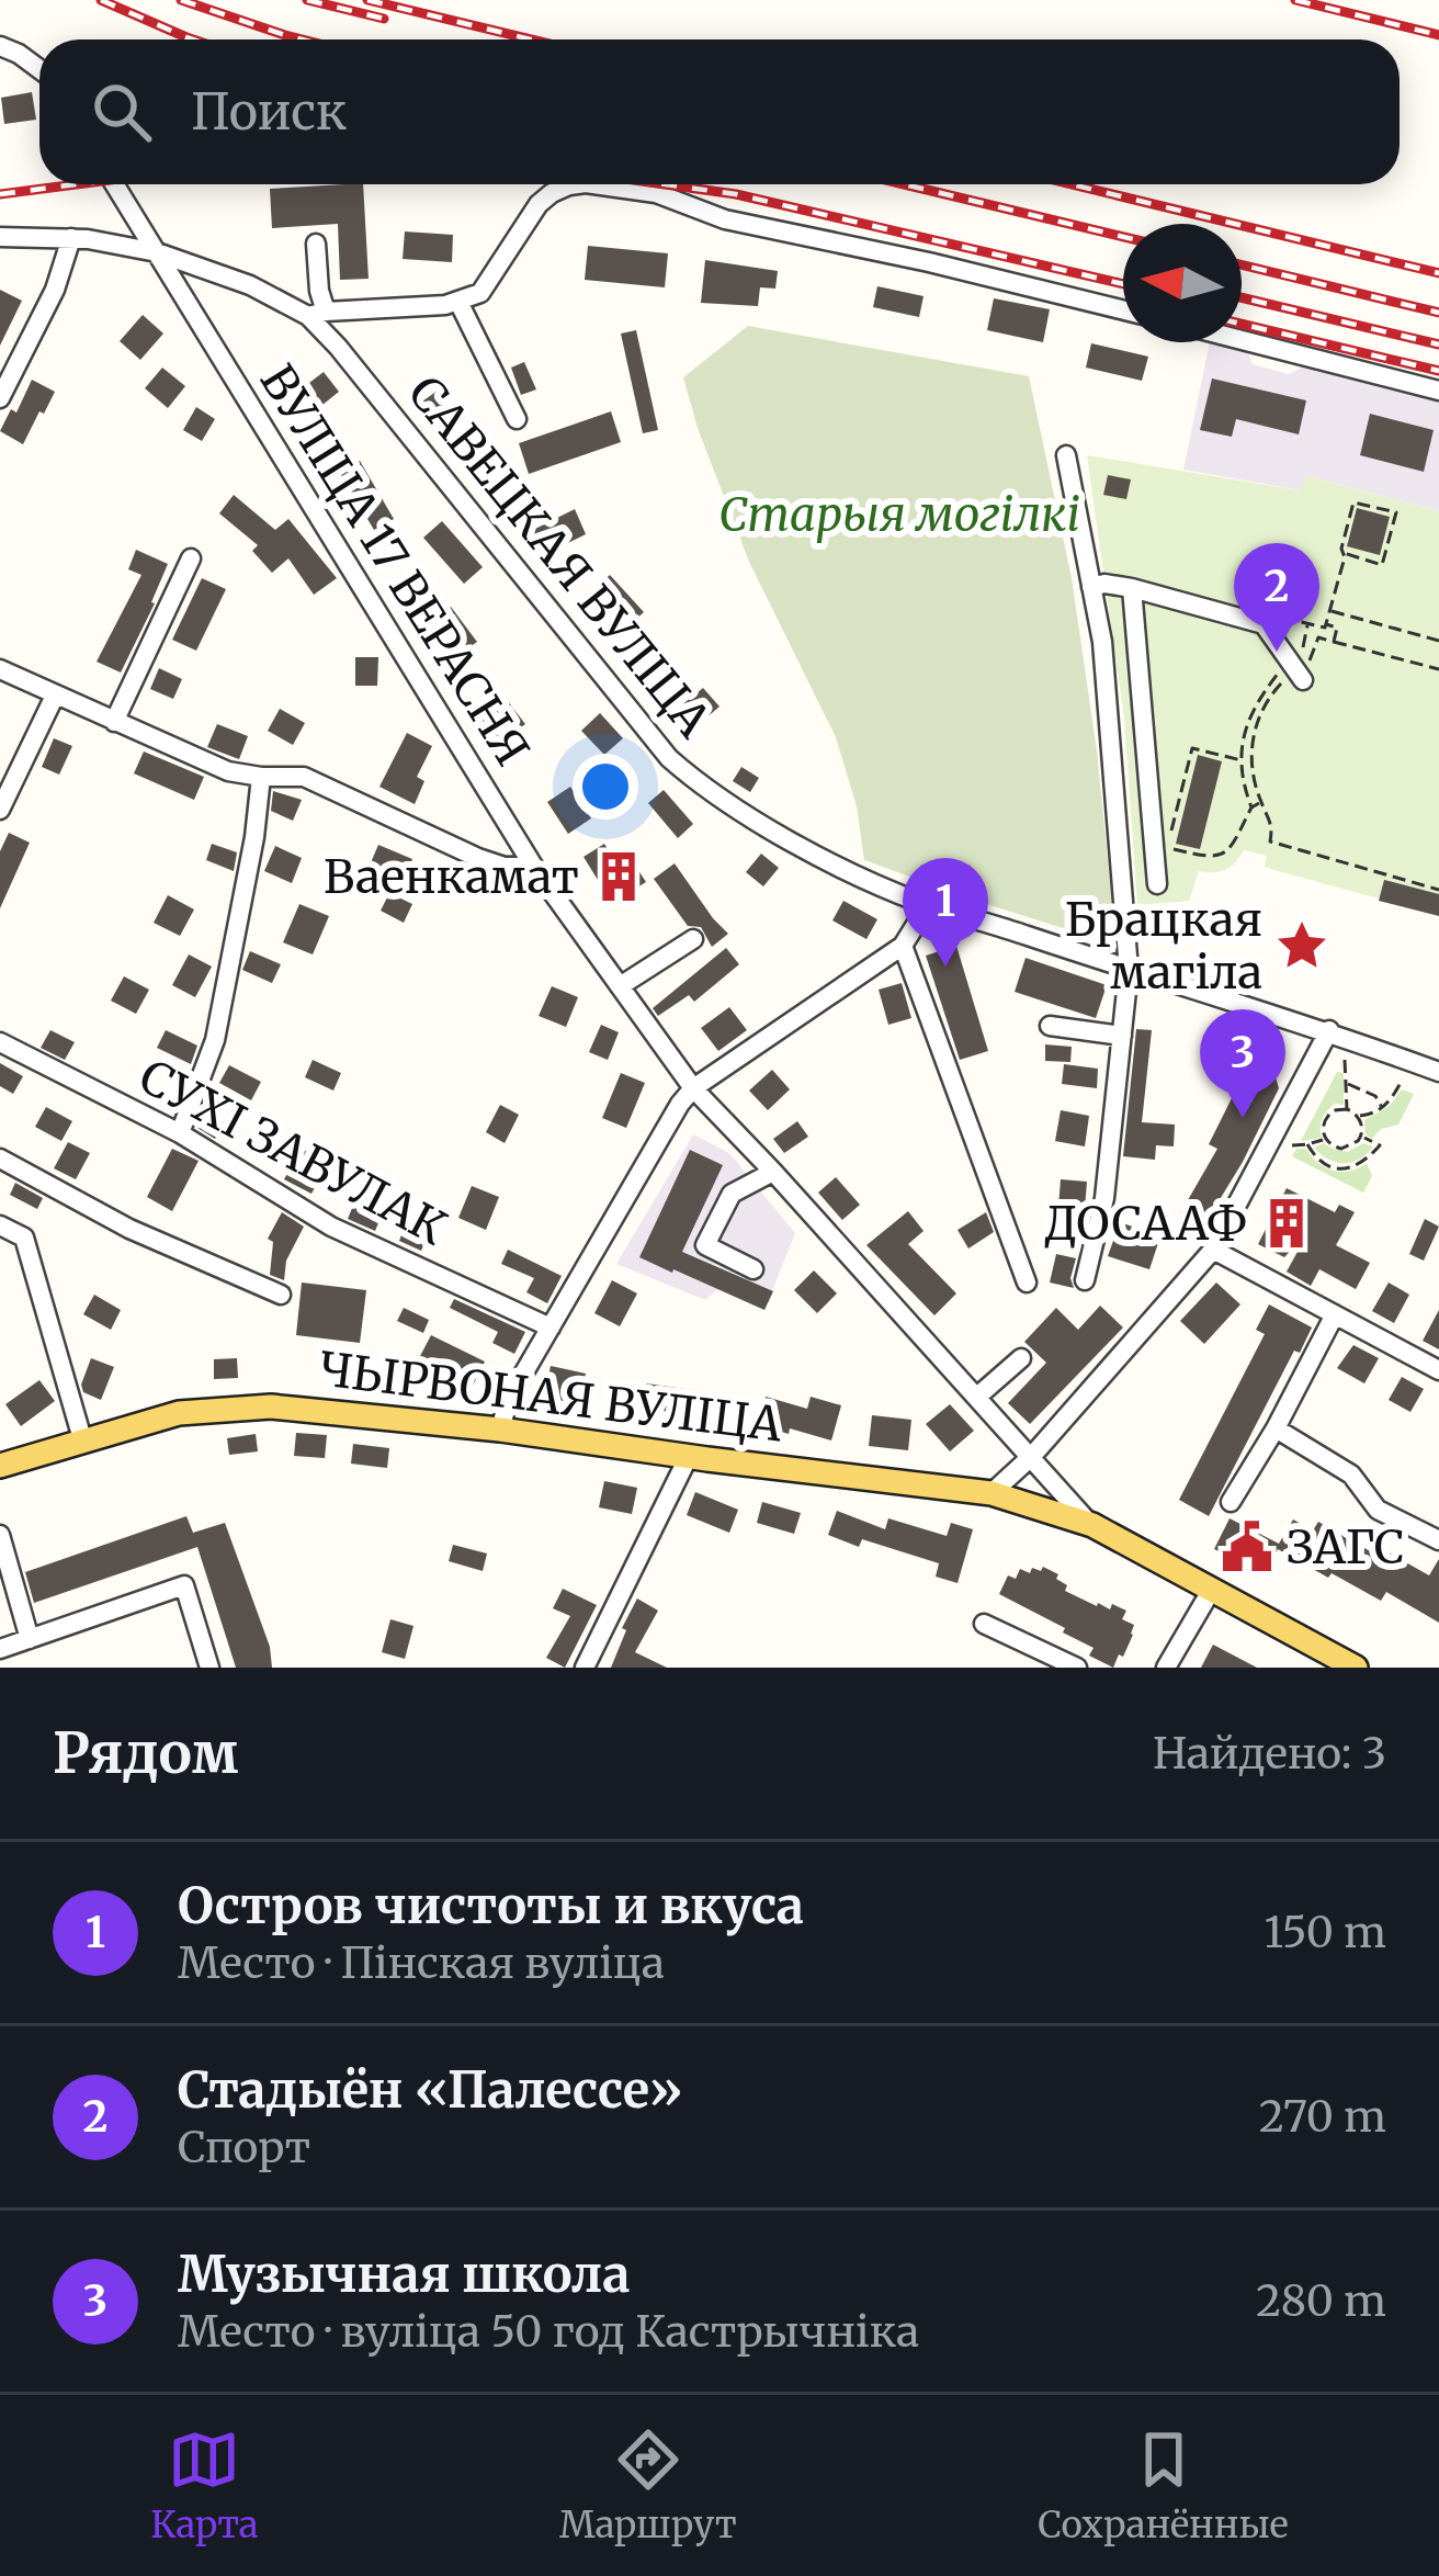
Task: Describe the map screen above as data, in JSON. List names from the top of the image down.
{
  "streets": {
    "main road": ["ЧЫРВОНАЯ ВУЛІЦА"],
    "street": ["САВЕЦКАЯ ВУЛІЦА", "ВУЛІЦА 17 ВЕРАСНЯ", "СУХІ ЗАВУЛАК"]
  },
  "crossings": [
    ["САВЕЦКАЯ ВУЛІЦА", "ВУЛІЦА 17 ВЕРАСНЯ"],
    ["ВУЛІЦА 17 ВЕРАСНЯ", "ЧЫРВОНАЯ ВУЛІЦА"]
  ],
  "parks": ["Старыя могілкі"],
  "places": {
    "building": ["Ваенкамат", "ДОСААФ"],
    "place": ["Брацкая магіла"],
    "public building": ["ЗАГС"]
  },
  "north": "left",
  "page": {
    "search": "Поиск",
    "pins": ["2", "1", "3"],
    "heading": ["Рядом", "Найдено: 3"],
    "list": [
      {
        "mark": "1",
        "name": "Остров чистоты и вкуса",
        "note": "Место · Пінская вуліца",
        "value": "150 m"
      },
      {
        "mark": "2",
        "name": "Стадыён «Палессе»",
        "note": "Спорт",
        "value": "270 m"
      },
      {
        "mark": "3",
        "name": "Музычная школа",
        "note": "Место · вуліца 50 год Кастрычніка",
        "value": "280 m"
      }
    ],
    "nav": ["Карта", "Маршрут", "Сохранённые"]
  }
}
